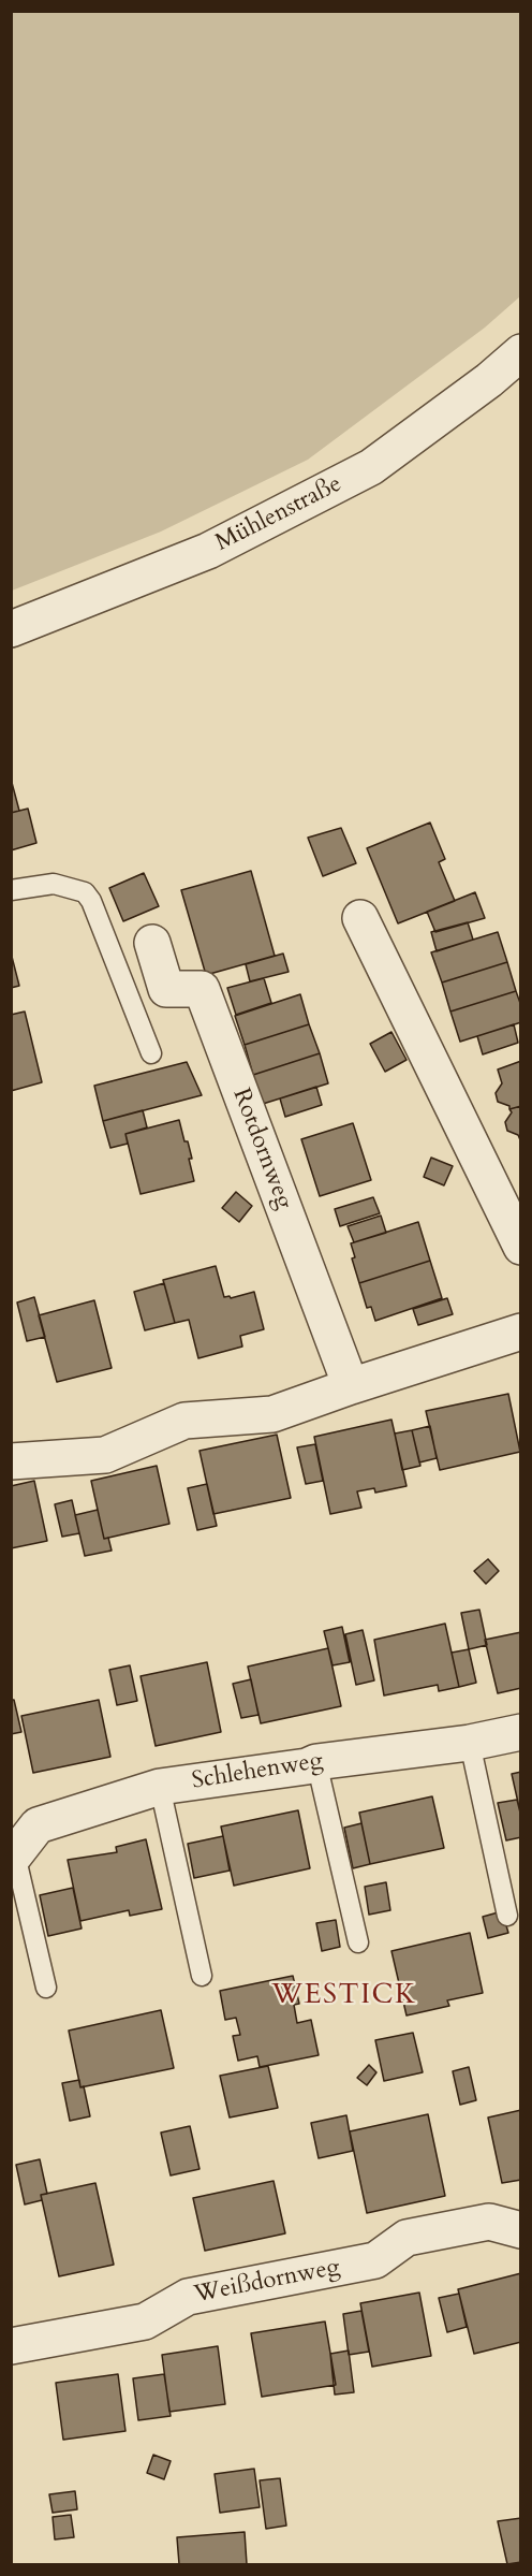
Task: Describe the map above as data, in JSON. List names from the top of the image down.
{
  "streets": {
    "street": [
      "Mühlenstraße",
      "Rotdornweg",
      "Schlehenweg",
      "Weißdornweg"
    ]
  },
  "districts": ["WESTICK"]
}
